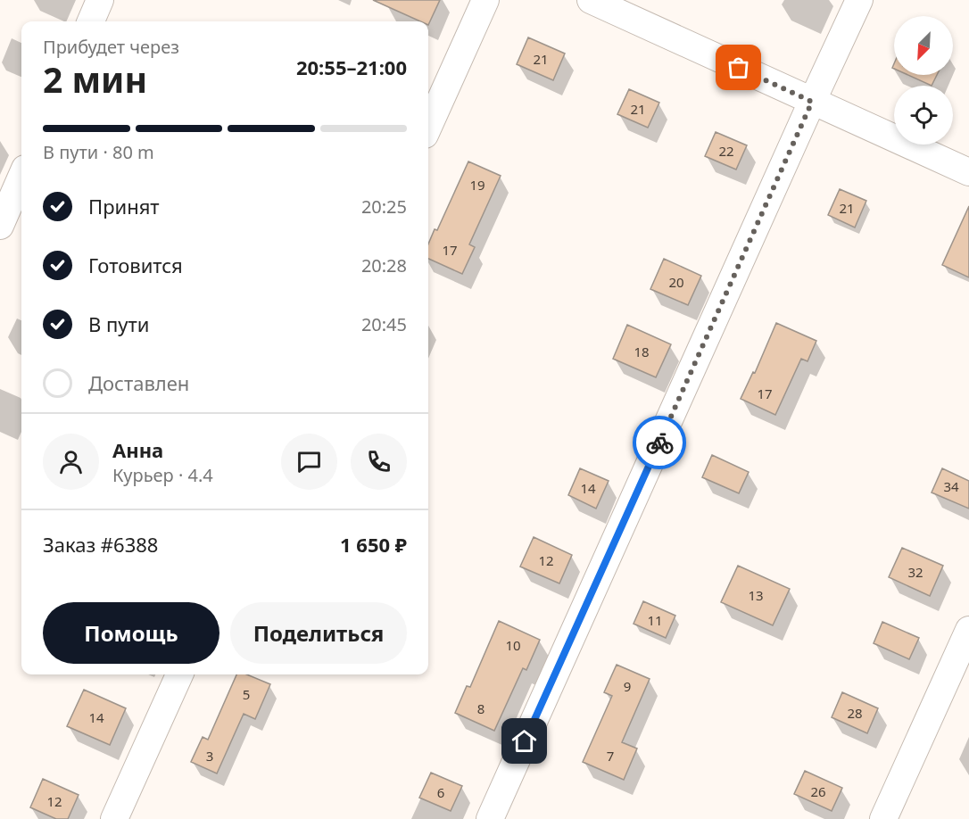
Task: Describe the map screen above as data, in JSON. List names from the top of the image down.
{
  "house_numbers": [
    "21",
    "21",
    "22",
    "19",
    "21",
    "17",
    "20",
    "18",
    "17",
    "34",
    "14",
    "12",
    "32",
    "13",
    "11",
    "10",
    "9",
    "5",
    "8",
    "28",
    "14",
    "3",
    "7",
    "26",
    "6",
    "12"
  ],
  "north": "bottom left",
  "page": {
    "heading": ["2 мин", "Прибудет через", "20:55–21:00"],
    "panel": [
      "Анна",
      "Курьер · 4.4",
      "Заказ #6388",
      "1 650 ₽"
    ],
    "bar": "В пути · 80 m",
    "list": [
      ["Принят", "20:25"],
      ["Готовится", "20:28"],
      ["В пути", "20:45"],
      "Доставлен"
    ],
    "buttons": ["Помощь", "Поделиться"]
  }
}
